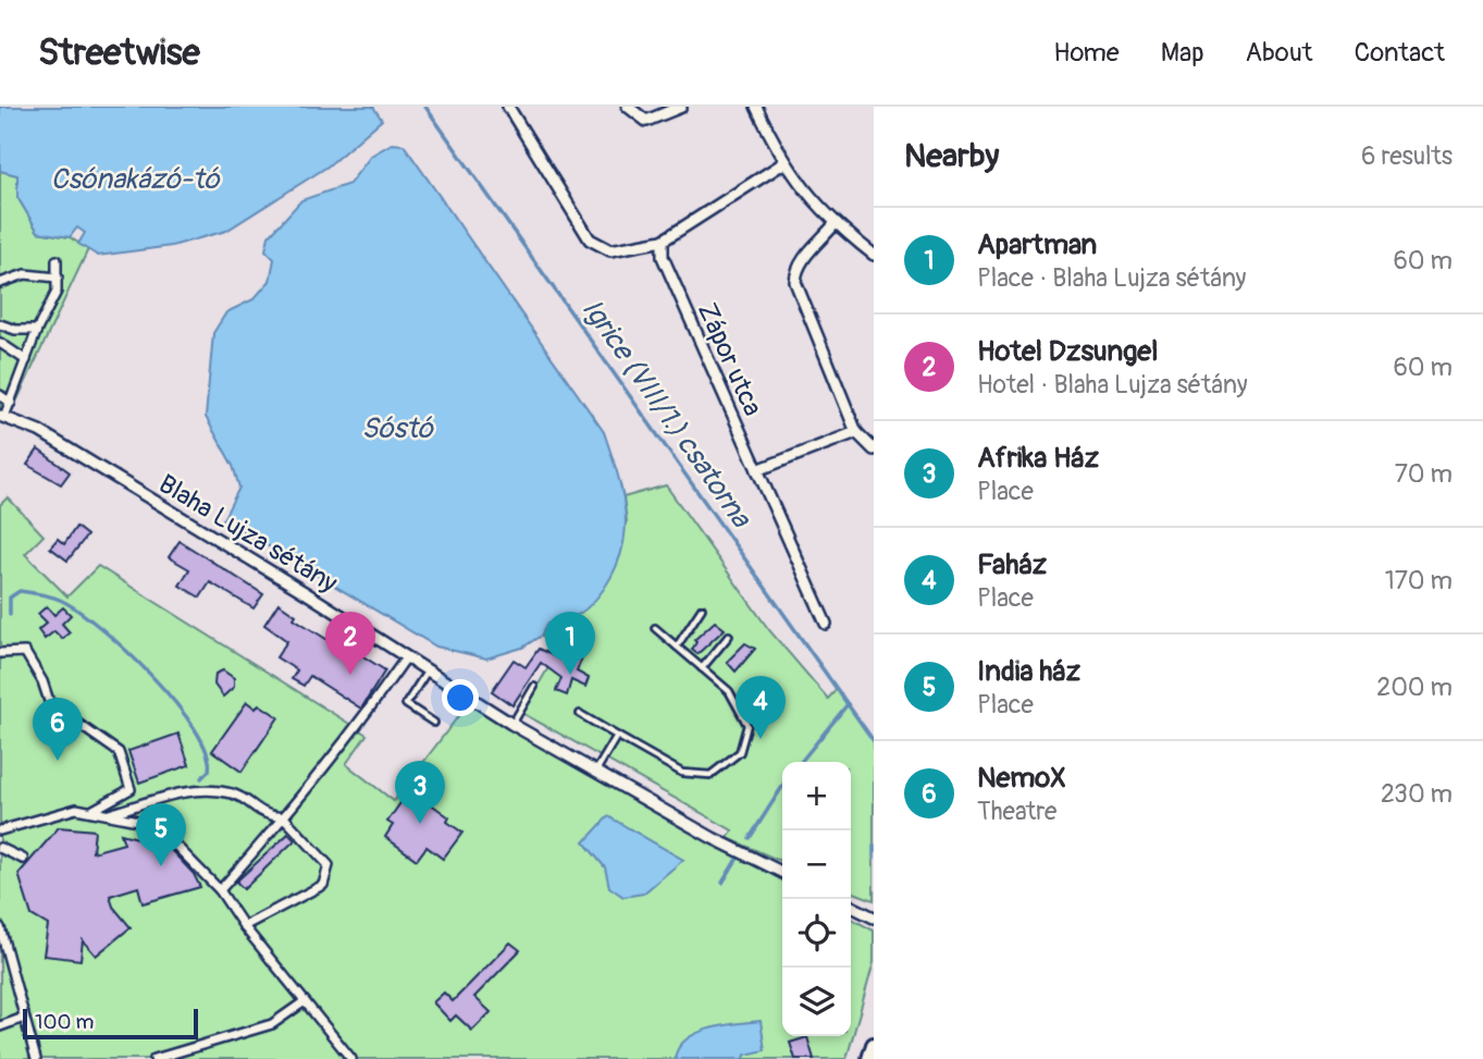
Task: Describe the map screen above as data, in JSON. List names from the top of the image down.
{
  "streets": {
    "street": ["Zápor utca", "Blaha Lujza sétány"]
  },
  "water": ["Csónakázó-tó", "Igrice (VIII/1.) csatorna", "Sóstó"],
  "scale_bar": "100 m",
  "page": {
    "header": "Streetwise",
    "nav": [
      "Home",
      "Map",
      "About",
      "Contact"
    ],
    "heading": ["Nearby", "6 results"],
    "list": [
      {
        "mark": "1",
        "name": "Apartman",
        "note": "Place · Blaha Lujza sétány",
        "value": "60 m"
      },
      {
        "mark": "2",
        "name": "Hotel Dzsungel",
        "note": "Hotel · Blaha Lujza sétány",
        "value": "60 m"
      },
      {
        "mark": "3",
        "name": "Afrika Ház",
        "note": "Place",
        "value": "70 m"
      },
      {
        "mark": "4",
        "name": "Faház",
        "note": "Place",
        "value": "170 m"
      },
      {
        "mark": "5",
        "name": "India ház",
        "note": "Place",
        "value": "200 m"
      },
      {
        "mark": "6",
        "name": "NemoX",
        "note": "Theatre",
        "value": "230 m"
      }
    ],
    "pins": [
      "1",
      "2",
      "4",
      "6",
      "3",
      "5"
    ],
    "map_buttons": ["+", "−"],
    "scale": "100 m"
  }
}
